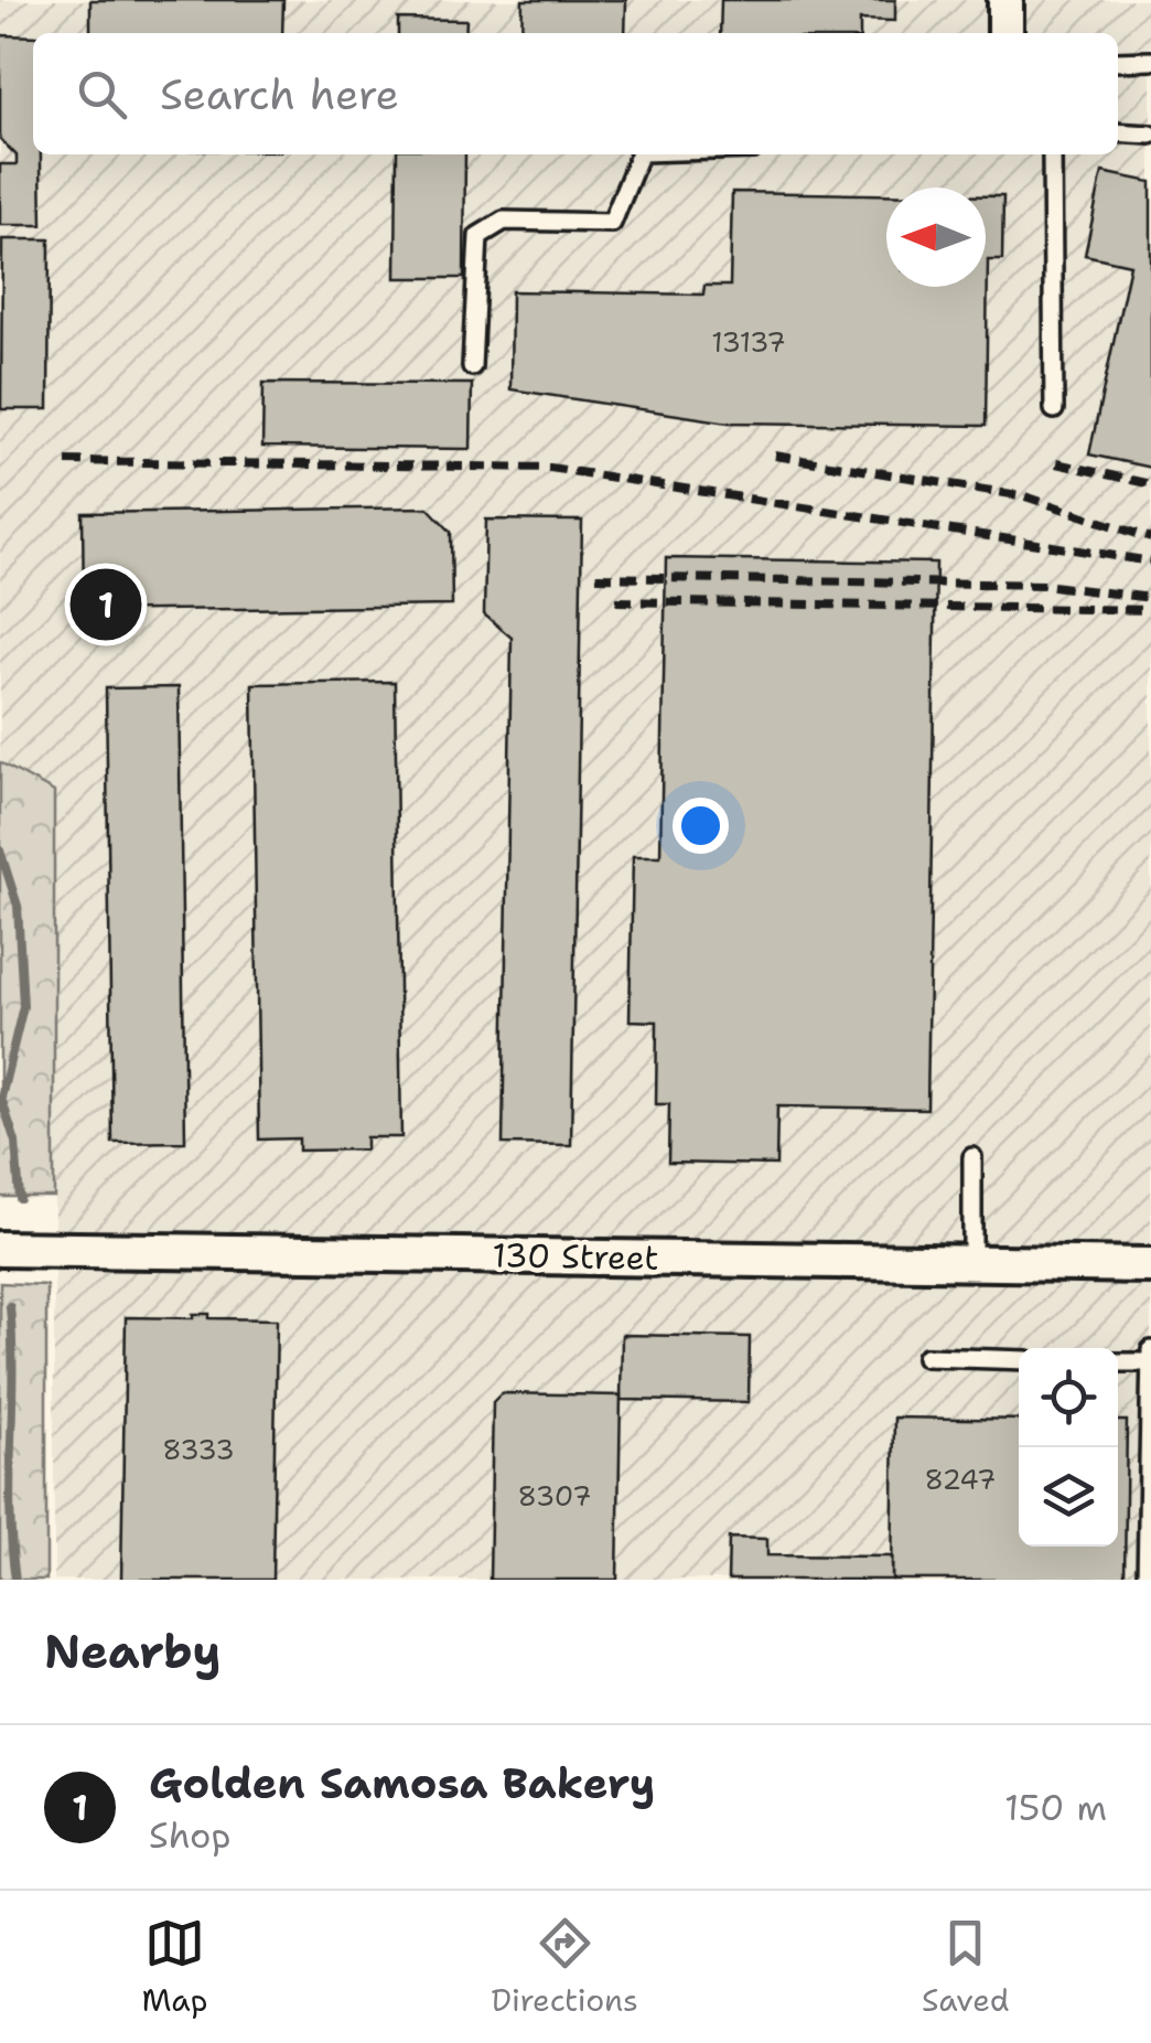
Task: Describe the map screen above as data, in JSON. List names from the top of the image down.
{
  "streets": {
    "street": ["130 Street"]
  },
  "house_numbers": [
    "13137",
    "8333",
    "8247",
    "8307"
  ],
  "north": "left",
  "page": {
    "search": "Search here",
    "pins": "1",
    "heading": "Nearby",
    "list": [
      {
        "mark": "1",
        "name": "Golden Samosa Bakery",
        "note": "Shop",
        "value": "150 m"
      }
    ],
    "nav": ["Map", "Directions", "Saved"]
  }
}
